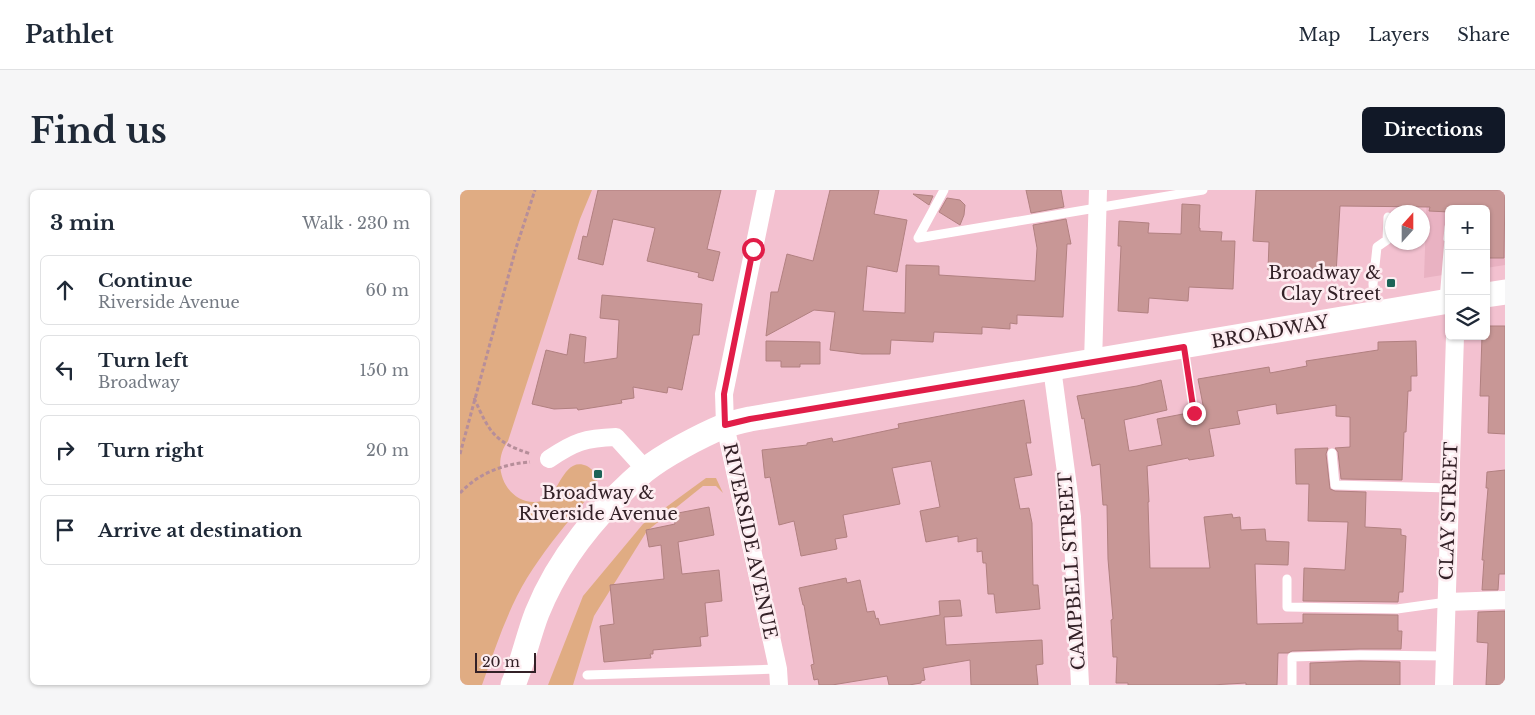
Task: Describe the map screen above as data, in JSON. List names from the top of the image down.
{
  "streets": {
    "main road": ["BROADWAY"],
    "street": ["CLAY STREET", "RIVERSIDE AVENUE", "CAMPBELL STREET"]
  },
  "crossings": [
    ["BROADWAY", "RIVERSIDE AVENUE"],
    ["BROADWAY", "CAMPBELL STREET"]
  ],
  "places": {
    "transit": ["Broadway & Clay Street", "Broadway & Riverside Avenue"]
  },
  "scale_bar": "20 m",
  "north": "top",
  "page": {
    "header": "Pathlet",
    "nav": ["Map", "Layers", "Share"],
    "buttons": "Directions",
    "title": "Find us",
    "heading": ["3 min", "Walk · 230 m"],
    "map_buttons": ["+", "−"],
    "list": [
      ["Continue", "Riverside Avenue", "60 m"],
      ["Turn left", "Broadway", "150 m"],
      ["Turn right", "20 m"],
      "Arrive at destination"
    ],
    "scale": "20 m"
  }
}
